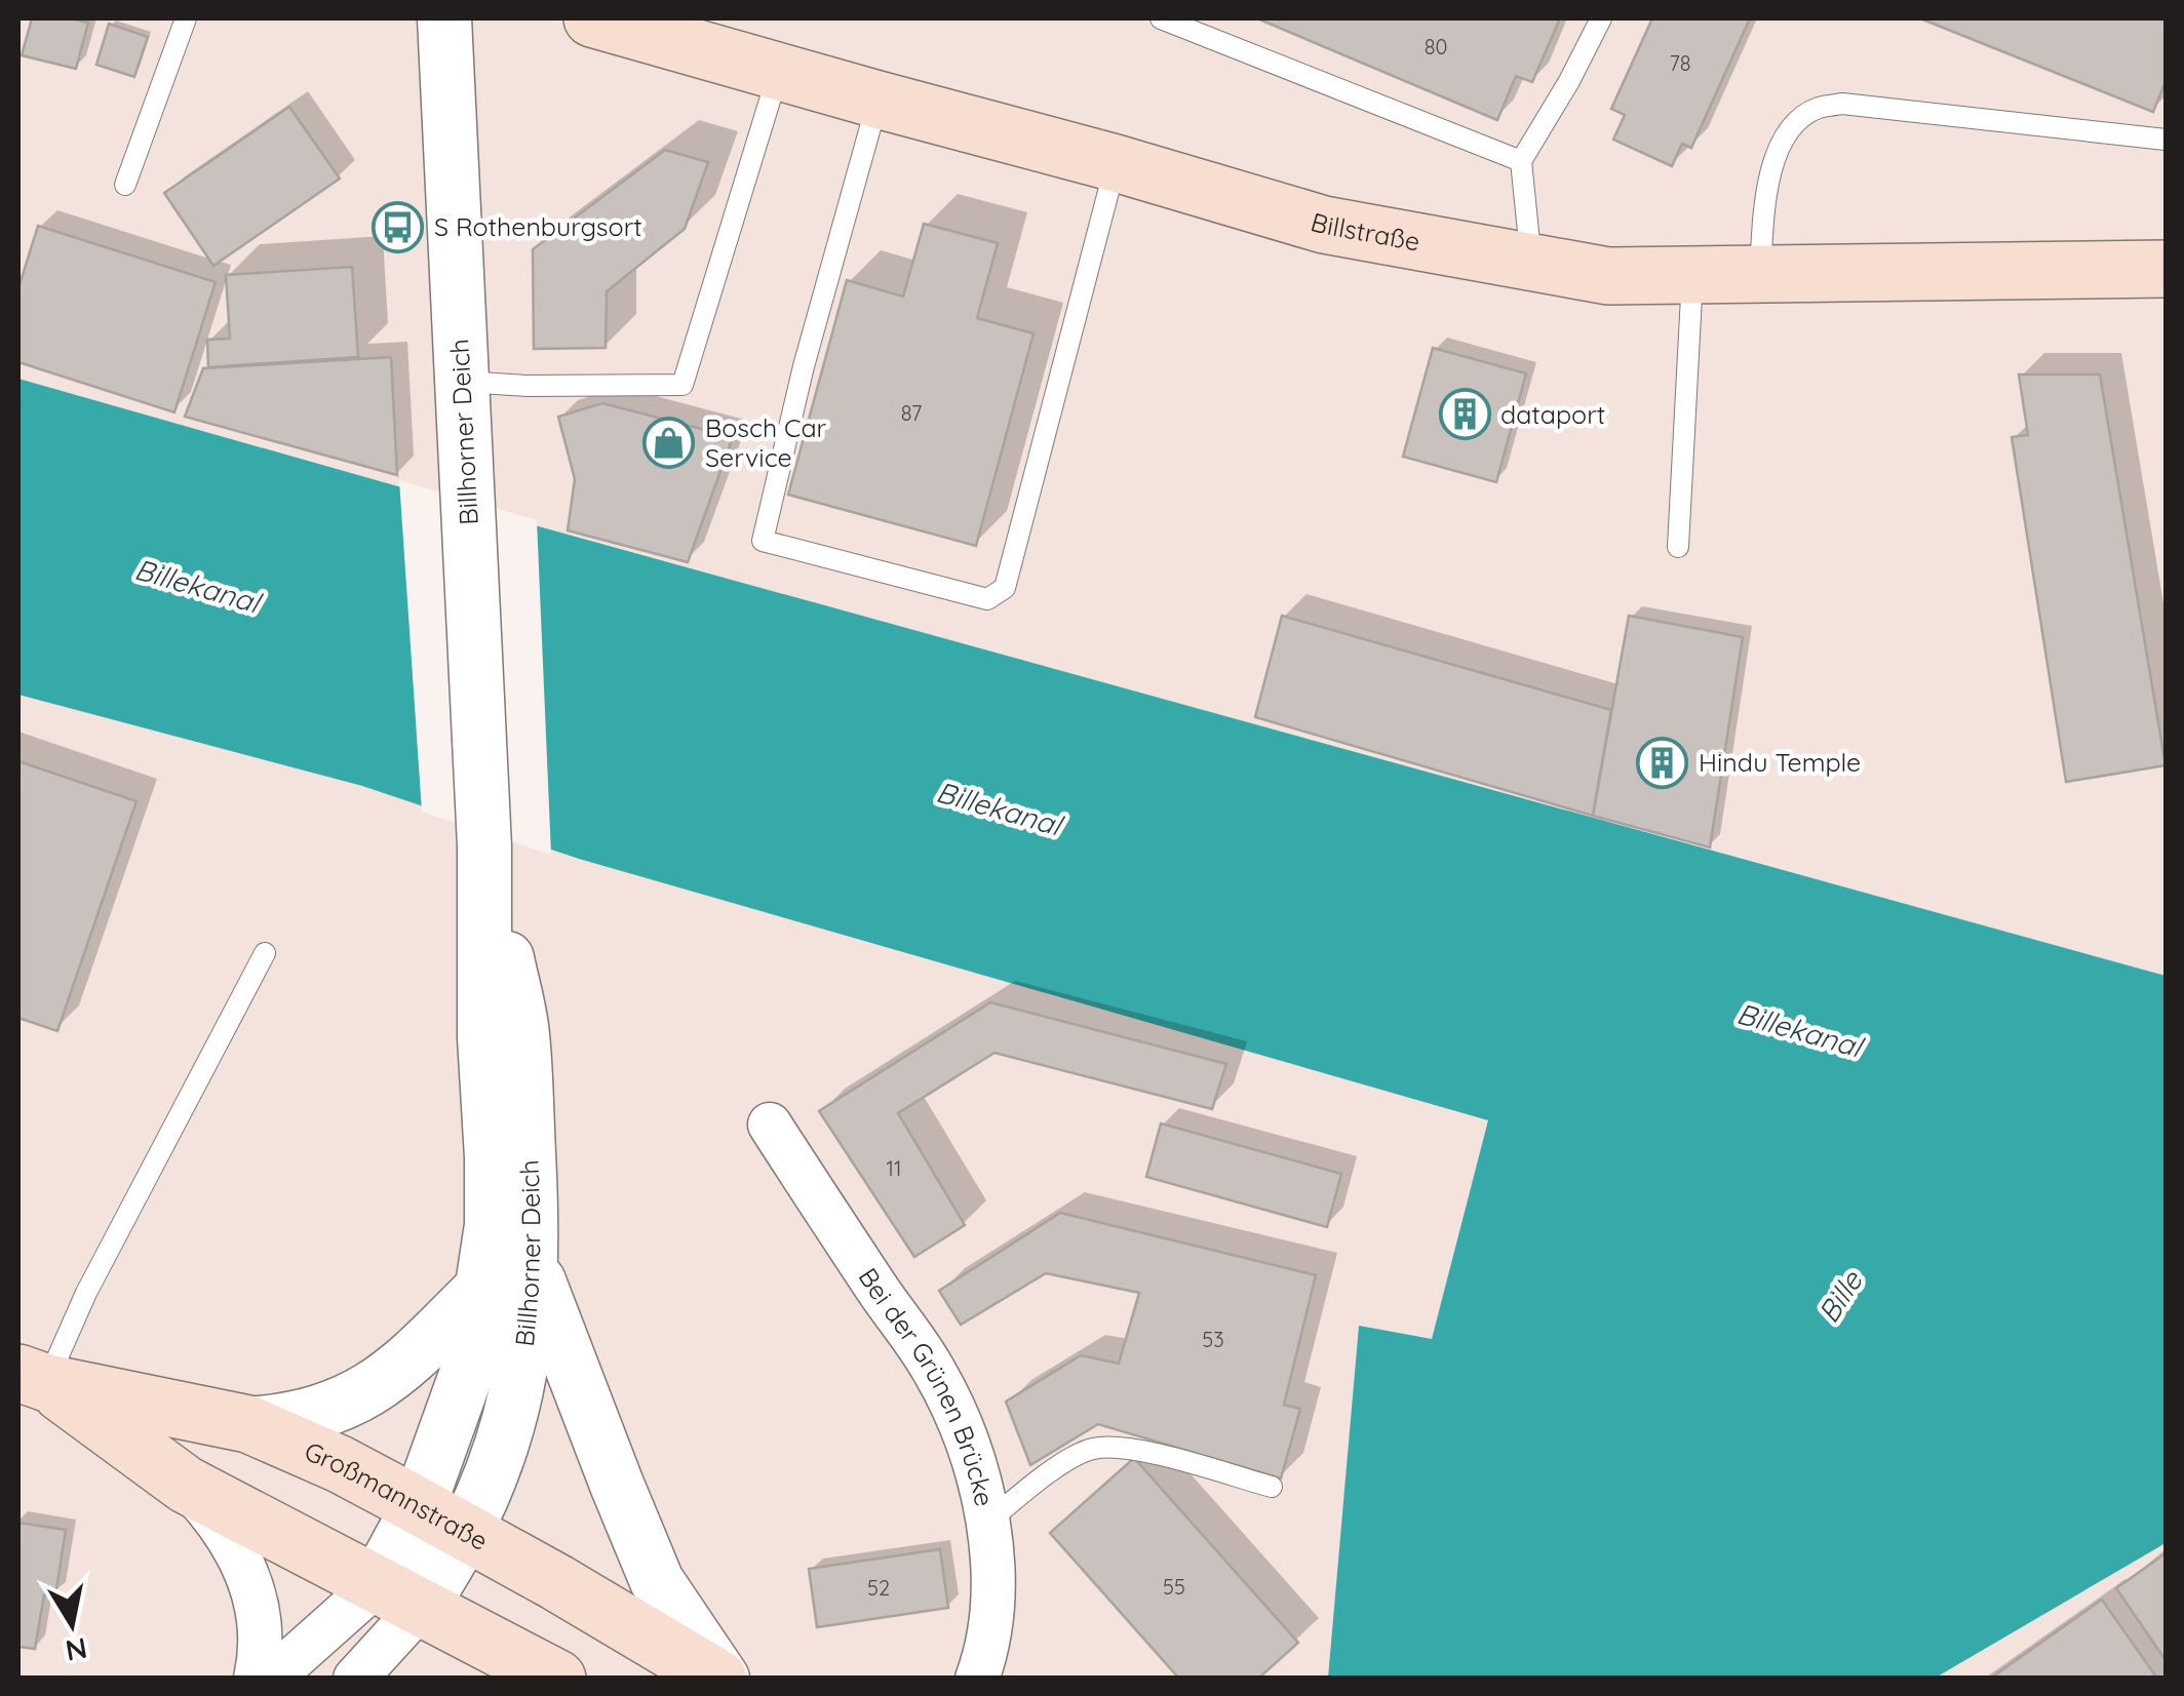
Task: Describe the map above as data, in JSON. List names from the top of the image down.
{
  "streets": {
    "main road": ["Billstraße", "Großmannstraße"],
    "street": ["Billhorner Deich", "Bei der Grünen Brücke"]
  },
  "crossings": [
    ["Billhorner Deich", "Großmannstraße"]
  ],
  "water": ["Billekanal", "Bille"],
  "places": {
    "bus stop": ["S Rothenburgsort"],
    "building": ["dataport", "Hindu Temple"],
    "shop": ["Bosch Car Service"]
  },
  "house_numbers": [
    "80",
    "78",
    "87",
    "11",
    "53",
    "55",
    "52"
  ],
  "north": "bottom"
}
